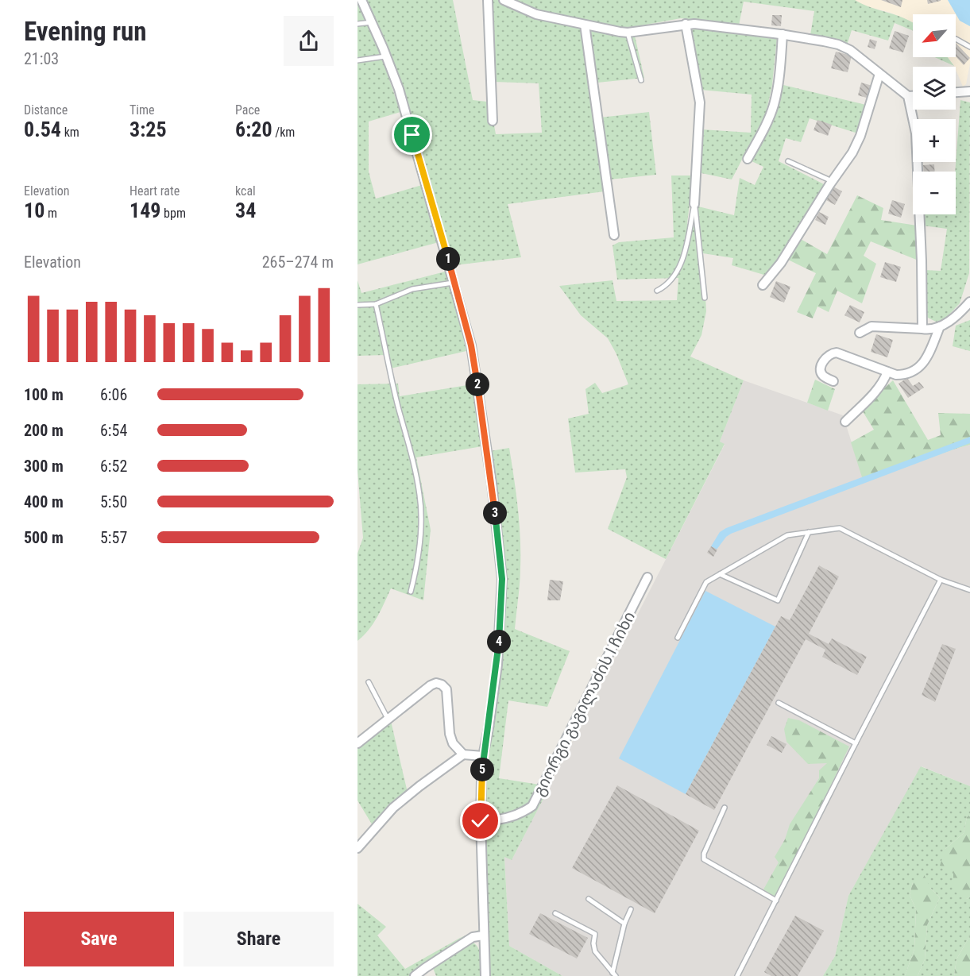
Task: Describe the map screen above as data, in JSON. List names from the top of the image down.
{
  "streets": {
    "street": ["გიორგი გაგილაძის I ჩიხი"]
  },
  "north": "bottom left",
  "page": {
    "heading": ["Evening run", "21:03"],
    "map_buttons": ["+", "−"],
    "stats": [
      ["Distance", "0.54 km"],
      ["Time", "3:25"],
      ["Pace", "6:20 /km"],
      ["Elevation", "10 m"],
      ["Heart rate", "149 bpm"],
      ["kcal", "34"]
    ],
    "chart": ["Elevation", "265–274 m"],
    "pins": [
      "1",
      "2",
      "3",
      "4",
      "5"
    ],
    "list": [
      {
        "name": "100 m",
        "note": "6:06"
      },
      {
        "name": "200 m",
        "note": "6:54"
      },
      {
        "name": "300 m",
        "note": "6:52"
      },
      {
        "name": "400 m",
        "note": "5:50"
      },
      {
        "name": "500 m",
        "note": "5:57"
      }
    ],
    "buttons": ["Save", "Share"]
  }
}
